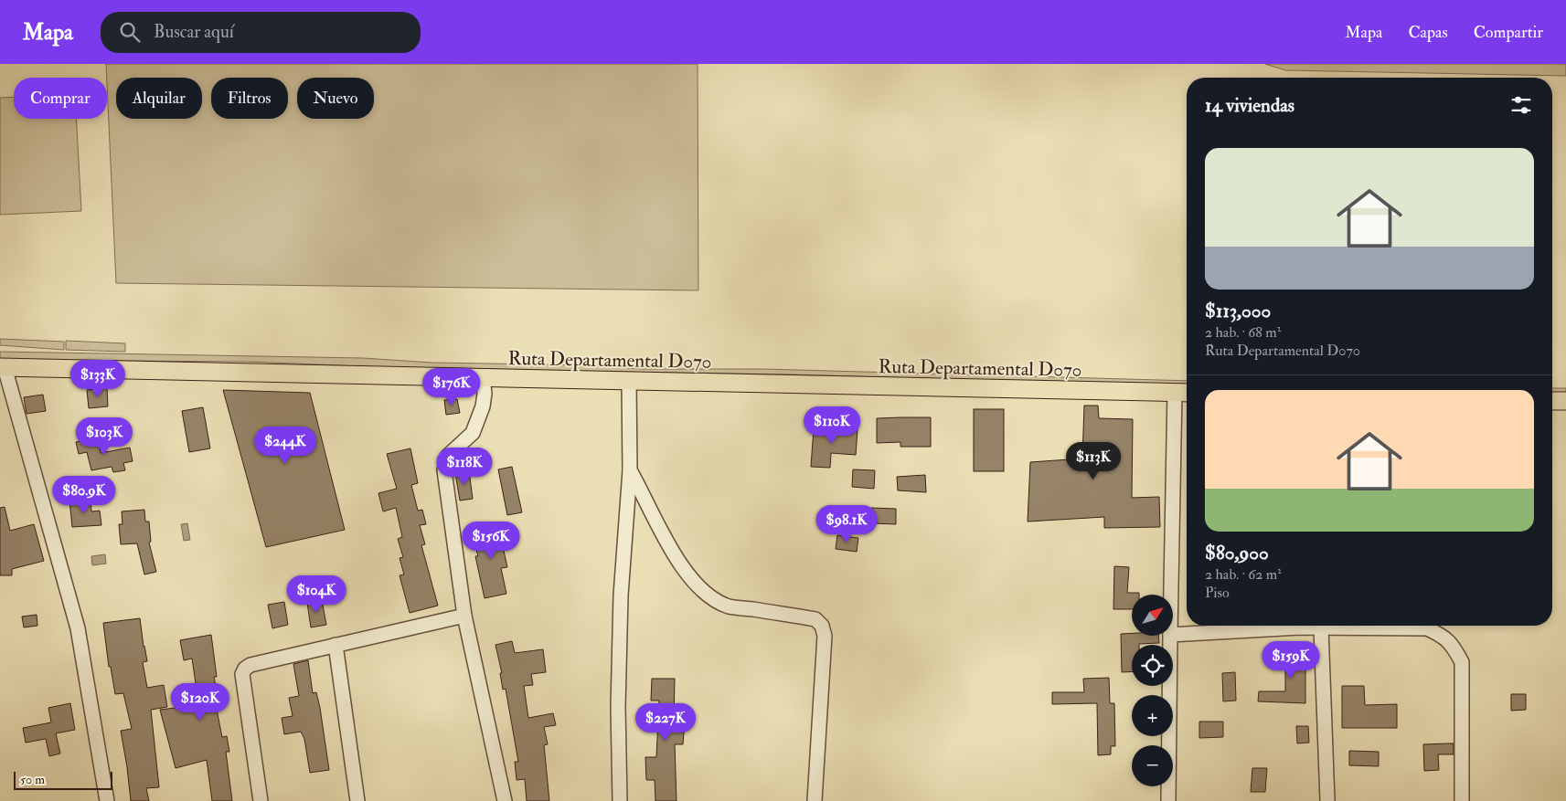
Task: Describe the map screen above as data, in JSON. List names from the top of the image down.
{
  "streets": {
    "main road": ["Ruta Departamental D070"]
  },
  "scale_bar": "50 m",
  "north": "top right",
  "page": {
    "header": "Mapa",
    "search": "Buscar aquí",
    "nav": ["Mapa", "Capas", "Compartir"],
    "chip": [
      "Comprar",
      "Alquilar",
      "Filtros",
      "Nuevo"
    ],
    "heading": "14 viviendas",
    "list": [
      {
        "name": "$113,000",
        "note": "2 hab. · 68 m² · Ruta Departamental D070"
      },
      {
        "name": "$80,900",
        "note": "2 hab. · 62 m² · Piso"
      }
    ],
    "price": [
      "$133K",
      "$176K",
      "$110K",
      "$103K",
      "$244K",
      "$113K",
      "$118K",
      "$80.9K",
      "$98.1K",
      "$156K",
      "$104K",
      "$159K",
      "$120K",
      "$227K"
    ],
    "map_buttons": ["+", "−"],
    "scale": "50 m"
  }
}
